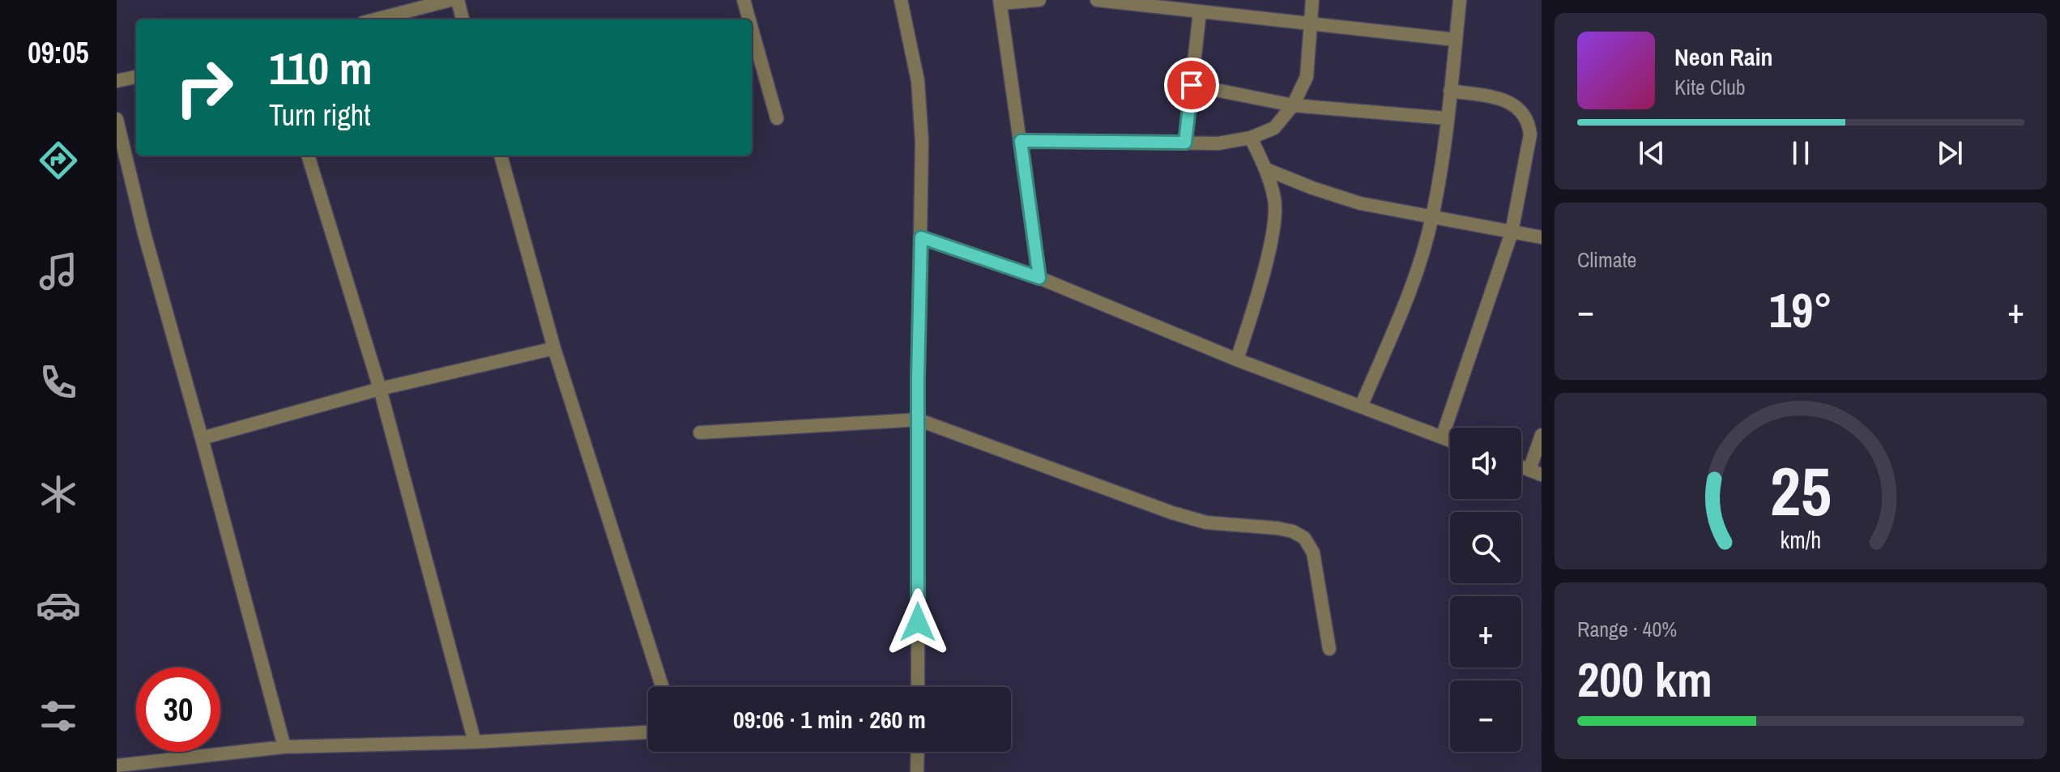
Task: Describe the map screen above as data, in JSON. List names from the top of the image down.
{
  "page": {
    "tabs": "09:05",
    "turn": ["110 m", "Turn right"],
    "song": ["Neon Rain", "Kite Club"],
    "tile": [
      "Climate",
      ["Range · 40%", "200 km"]
    ],
    "heat": ["−", "19°", "+"],
    "map_buttons": ["+", "−"],
    "limit": "30",
    "trip": "09:06 · 1 min · 260 m",
    "gauge": ["25", "km/h"]
  }
}
